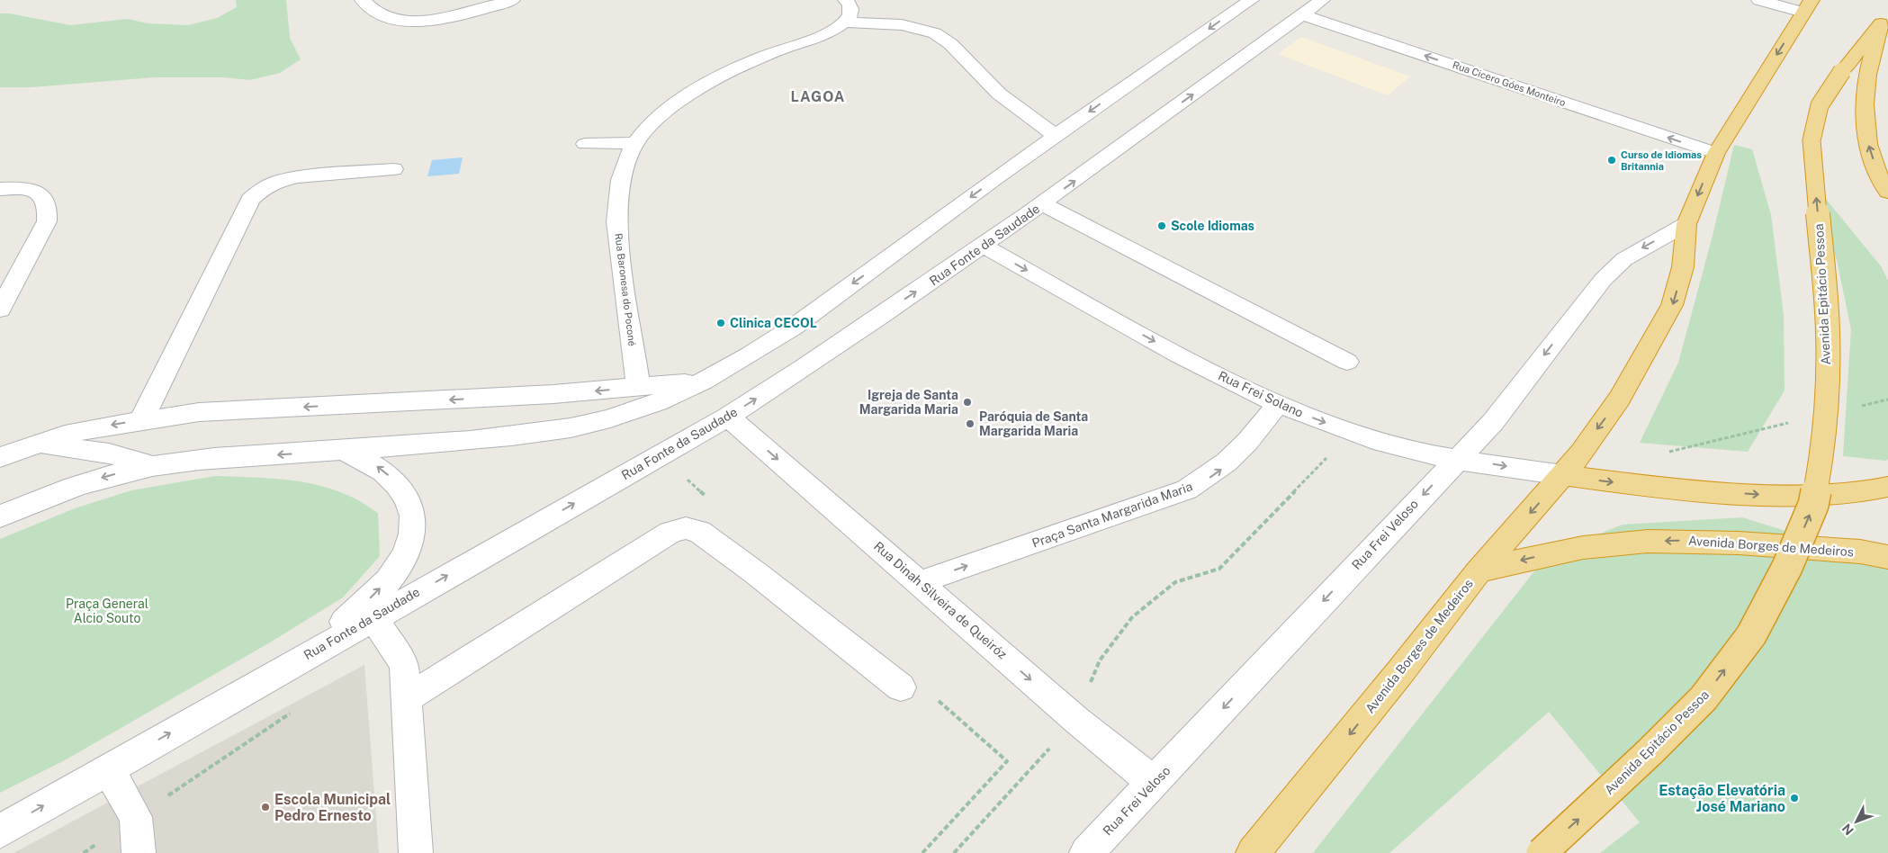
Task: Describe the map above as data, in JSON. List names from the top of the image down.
{
  "streets": {
    "highway": ["Avenida Epitácio Pessoa", "Avenida Borges de Medeiros"],
    "street": [
      "Rua Cicero Góes Monteiro",
      "Rua Fonte da Saudade",
      "Rua Baronesa do Poconé",
      "Rua Frei Solano",
      "Praça Santa Margarida Maria",
      "Rua Frei Veloso",
      "Rua Dinah Silveira de Queiróz"
    ]
  },
  "crossings": [
    ["Rua Cicero Góes Monteiro", "Rua Fonte da Saudade"],
    ["Rua Fonte da Saudade", "Rua Frei Solano"],
    ["Rua Fonte da Saudade", "Rua Dinah Silveira de Queiróz"],
    ["Rua Frei Solano", "Praça Santa Margarida Maria"],
    ["Rua Frei Solano", "Rua Frei Veloso"],
    ["Praça Santa Margarida Maria", "Rua Dinah Silveira de Queiróz"],
    ["Rua Frei Veloso", "Rua Dinah Silveira de Queiróz"]
  ],
  "one_way": [
    "Rua Cicero Góes Monteiro",
    "Praça Santa Margarida Maria",
    "Rua Frei Veloso",
    "Avenida Borges de Medeiros",
    "Rua Dinah Silveira de Queiróz"
  ],
  "districts": ["LAGOA"],
  "parks": ["Praça General Alcio Souto"],
  "places": [
    "Curso de Idiomas Britannia",
    "Scole Idiomas",
    "Clinica CECOL",
    "Igreja de Santa Margarida Maria",
    "Paróquia de Santa Margarida Maria",
    "Estação Elevatória José Mariano",
    "Escola Municipal Pedro Ernesto"
  ],
  "north": "bottom left"
}
